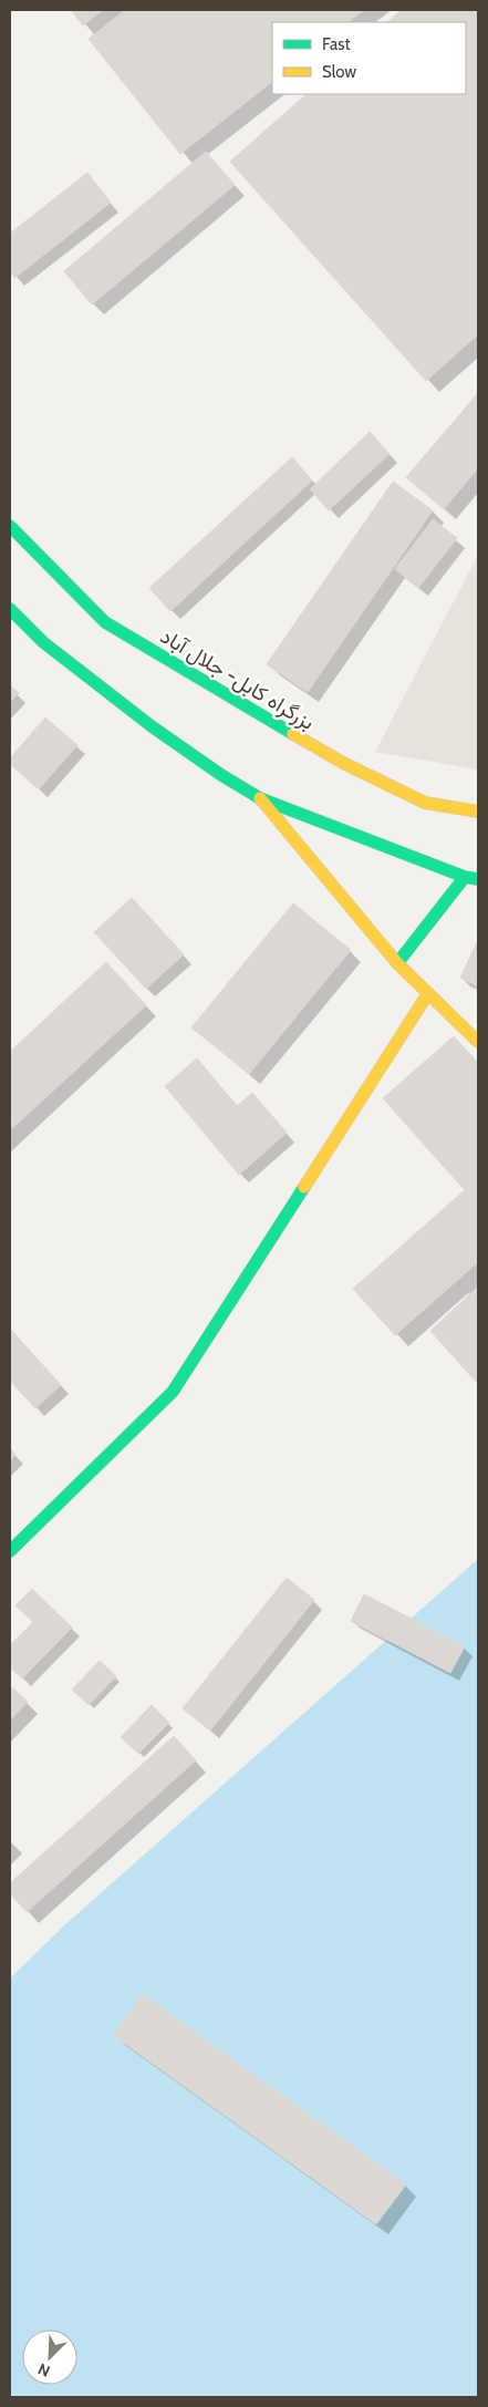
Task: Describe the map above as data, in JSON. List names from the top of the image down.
{
  "streets": {
    "main road": ["بزرگراه کابل- جلال آباد"]
  },
  "legend": ["Fast", "Slow"],
  "north": "bottom left"
}
